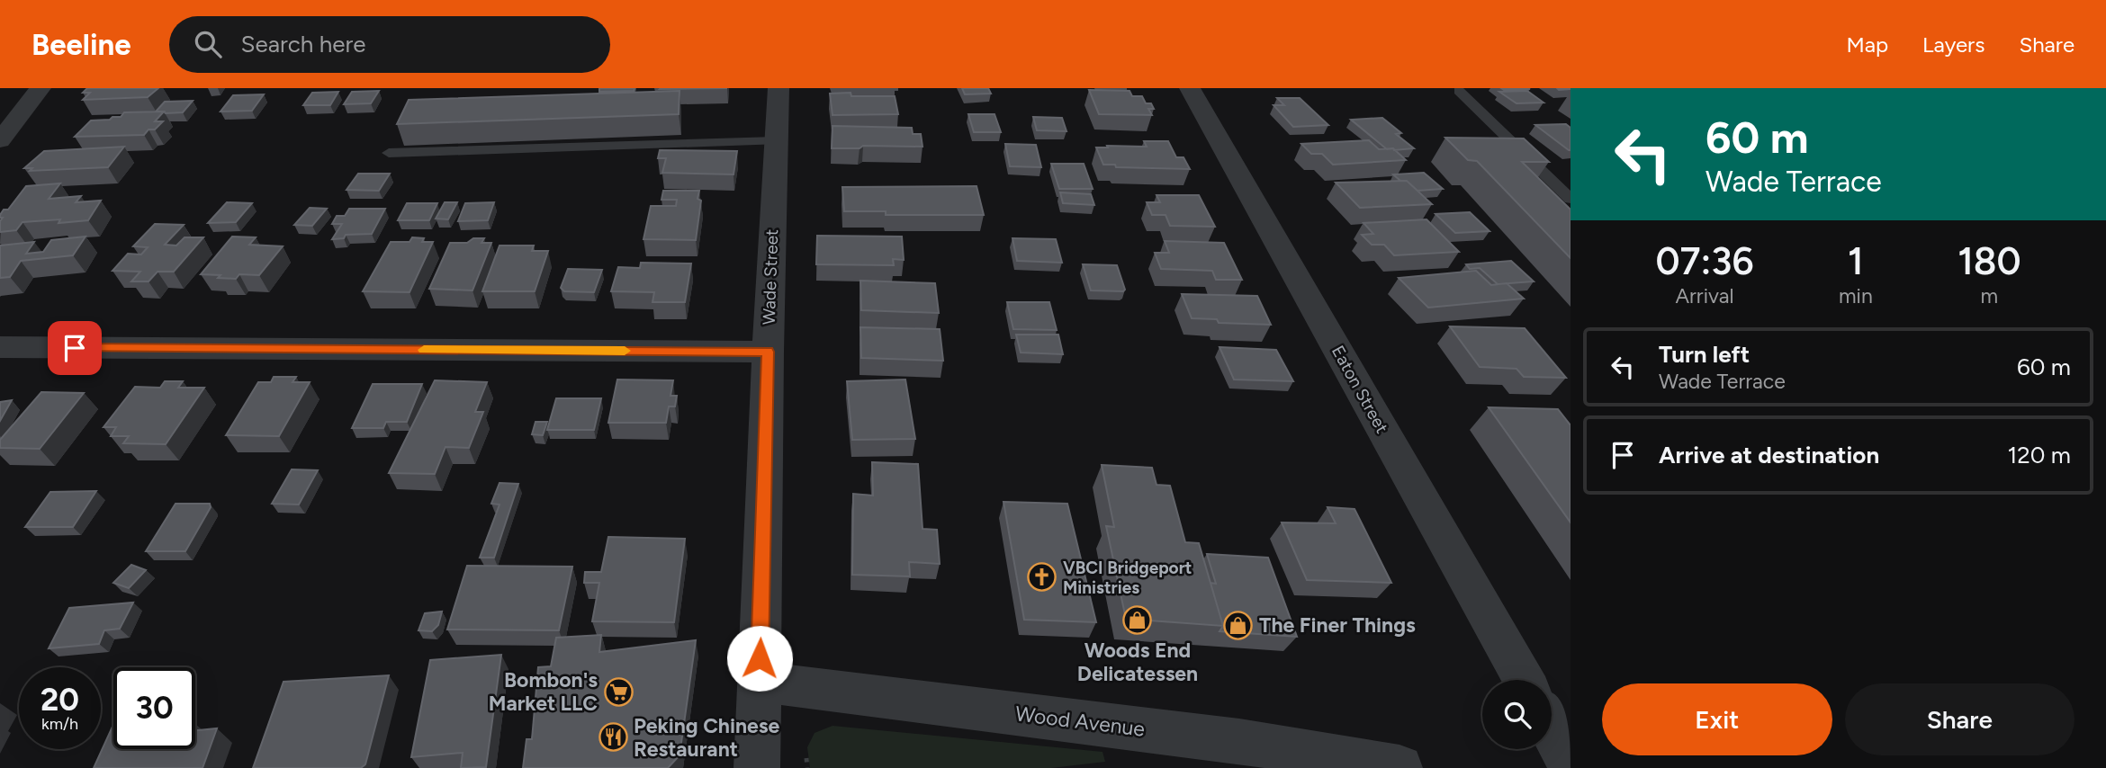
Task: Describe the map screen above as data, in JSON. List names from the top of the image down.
{
  "streets": {
    "street": ["Wade Street", "Eaton Street", "Wood Avenue"]
  },
  "crossings": [
    ["Wade Street", "Wood Avenue"]
  ],
  "places": {
    "church": ["VBCI Bridgeport Ministries"],
    "shop": ["Woods End Delicatessen", "The Finer Things"],
    "supermarket": ["Bombon's Market LLC"],
    "restaurant": ["Peking Chinese Restaurant"]
  },
  "page": {
    "header": "Beeline",
    "search": "Search here",
    "nav": ["Map", "Layers", "Share"],
    "turn": ["60 m", "Wade Terrace"],
    "eta": [
      "07:36",
      "Arrival",
      "1",
      "min",
      "180",
      "m"
    ],
    "list": [
      {
        "name": "Turn left",
        "note": "Wade Terrace",
        "value": "60 m"
      },
      {
        "name": "Arrive at destination",
        "value": "120 m"
      }
    ],
    "speed": "20 km/h",
    "limit": "30",
    "buttons": ["Exit", "Share"]
  }
}
